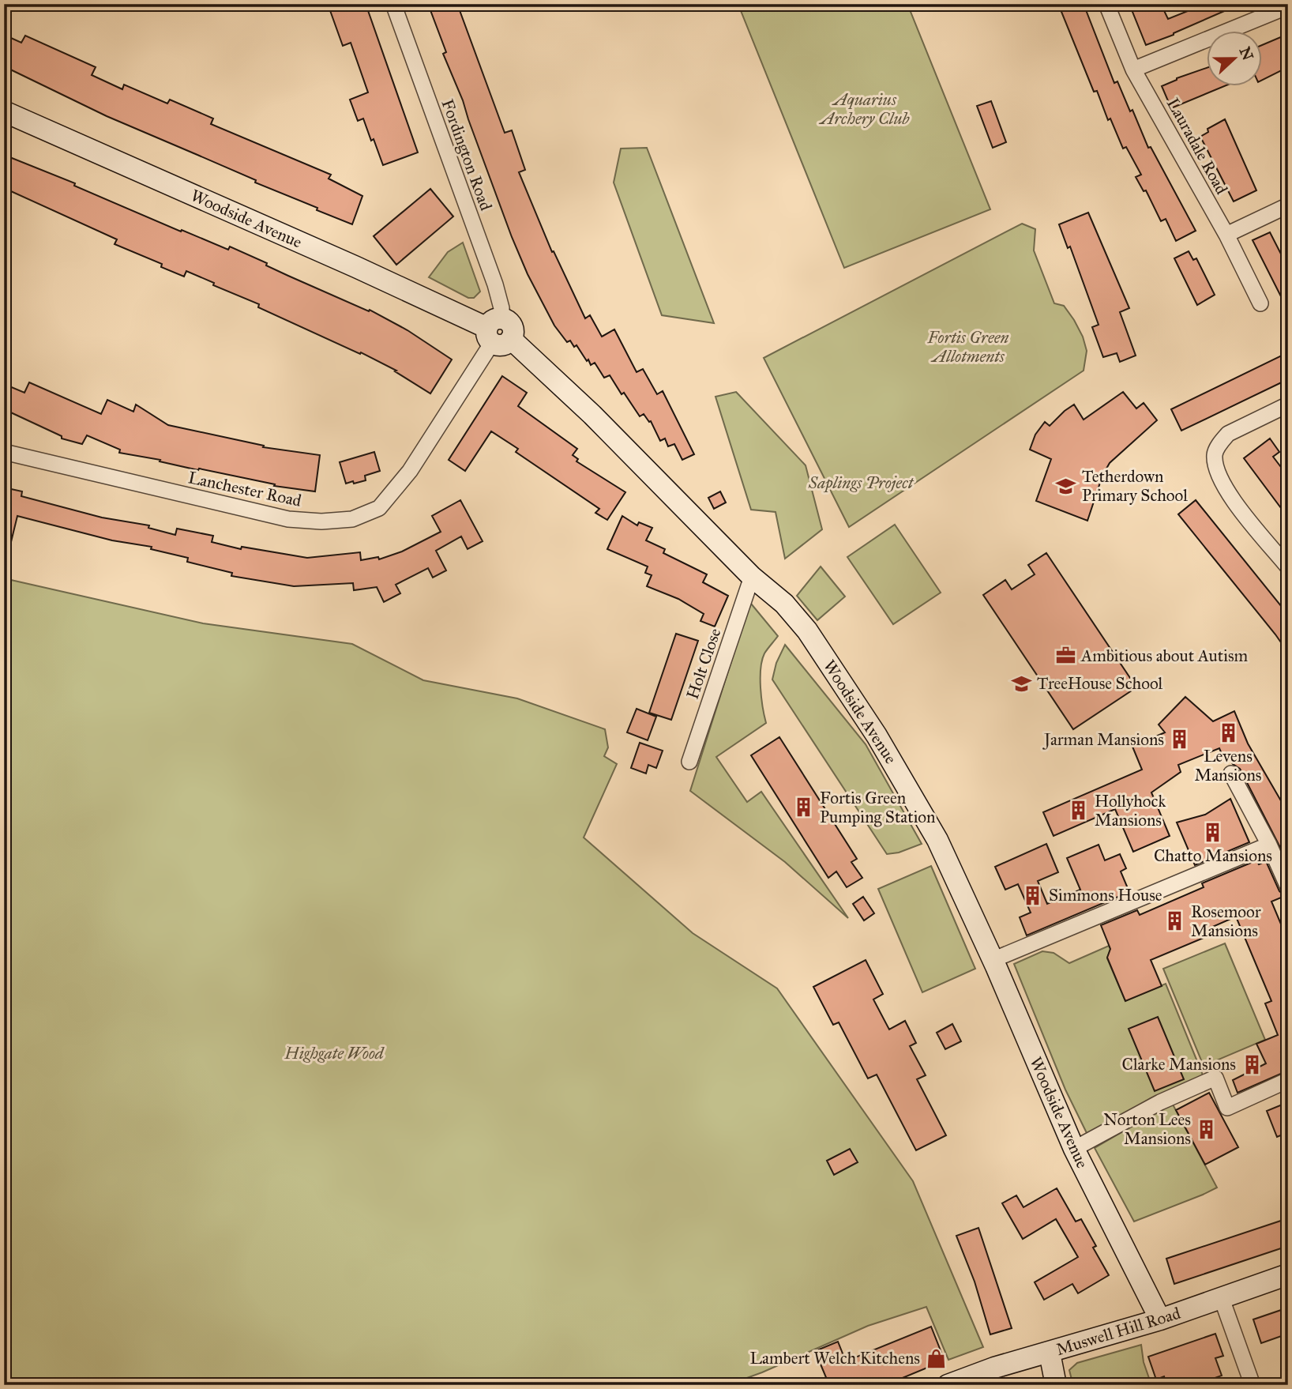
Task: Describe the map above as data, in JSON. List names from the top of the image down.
{
  "streets": {
    "street": [
      "Lauradale Road",
      "Fordington Road",
      "Woodside Avenue",
      "Lanchester Road",
      "Holt Close",
      "Muswell Hill Road"
    ]
  },
  "crossings": [
    ["Fordington Road", "Woodside Avenue"],
    ["Fordington Road", "Lanchester Road"],
    ["Woodside Avenue", "Lanchester Road"],
    ["Woodside Avenue", "Holt Close"],
    ["Woodside Avenue", "Muswell Hill Road"]
  ],
  "parks": [
    "Aquarius Archery Club",
    "Fortis Green Allotments",
    "Saplings Project",
    "Highgate Wood"
  ],
  "places": {
    "school or university": ["Tetherdown Primary School", "TreeHouse School"],
    "office": ["Ambitious about Autism"],
    "building": [
      "Levens Mansions",
      "Jarman Mansions",
      "Fortis Green Pumping Station",
      "Hollyhock Mansions",
      "Chatto Mansions",
      "Simmons House",
      "Rosemoor Mansions",
      "Clarke Mansions",
      "Norton Lees Mansions"
    ],
    "shop": ["Lambert Welch Kitchens"]
  },
  "north": "right"
}
